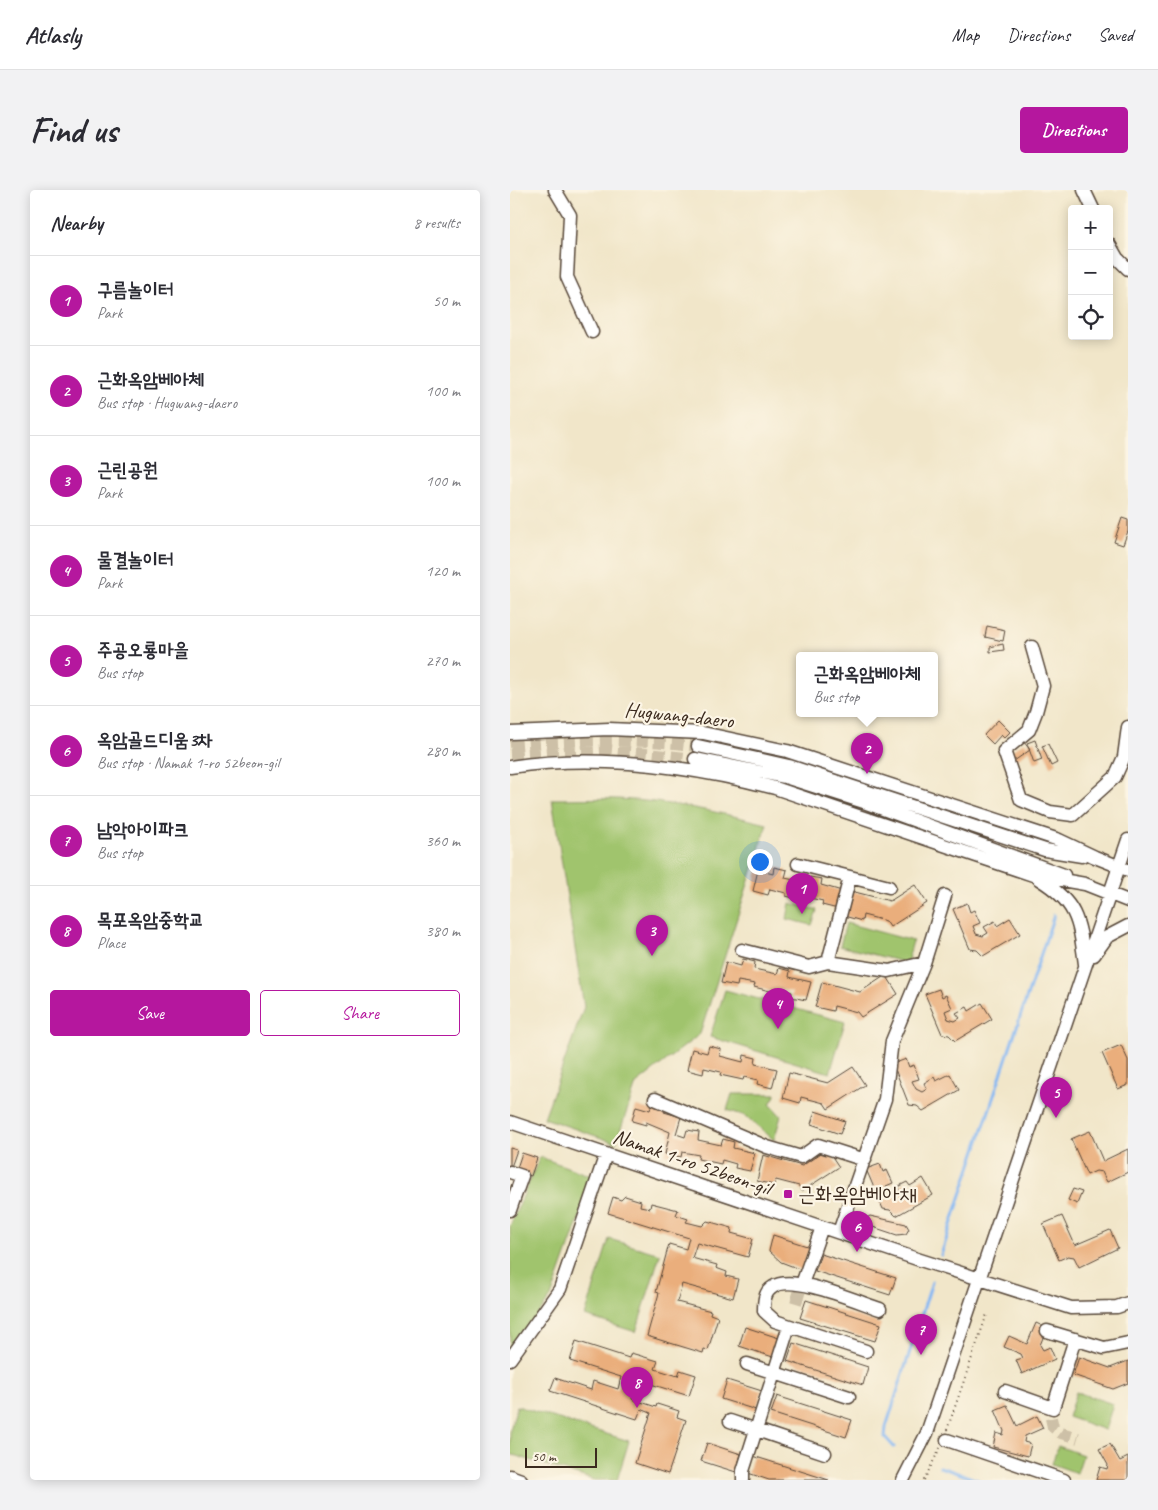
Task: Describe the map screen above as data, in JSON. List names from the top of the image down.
{
  "streets": {
    "street": ["Hugwang-daero", "Namak 1-ro 52beon-gil"]
  },
  "places": {
    "transit": ["근화옥암베아채"]
  },
  "scale_bar": "50 m",
  "page": {
    "header": "Atlasly",
    "nav": ["Map", "Directions", "Saved"],
    "buttons": [
      "Directions",
      ["Save", "Share"]
    ],
    "title": "Find us",
    "heading": ["Nearby", "8 results"],
    "map_buttons": ["+", "−"],
    "list": [
      {
        "mark": "1",
        "name": "구름놀이터",
        "note": "Park",
        "value": "50 m"
      },
      {
        "mark": "2",
        "name": "근화옥암베아체",
        "note": "Bus stop · Hugwang-daero",
        "value": "100 m"
      },
      {
        "mark": "3",
        "name": "근린공원",
        "note": "Park",
        "value": "100 m"
      },
      {
        "mark": "4",
        "name": "물결놀이터",
        "note": "Park",
        "value": "120 m"
      },
      {
        "mark": "5",
        "name": "주공오룡마을",
        "note": "Bus stop",
        "value": "270 m"
      },
      {
        "mark": "6",
        "name": "옥암골드디움3차",
        "note": "Bus stop · Namak 1-ro 52beon-gil",
        "value": "280 m"
      },
      {
        "mark": "7",
        "name": "남악아이파크",
        "note": "Bus stop",
        "value": "360 m"
      },
      {
        "mark": "8",
        "name": "목포옥암중학교",
        "note": "Place",
        "value": "380 m"
      }
    ],
    "popup": ["근화옥암베아체", "Bus stop"],
    "pins": [
      "2",
      "1",
      "3",
      "4",
      "5",
      "6",
      "7",
      "8"
    ],
    "scale": "50 m"
  }
}
